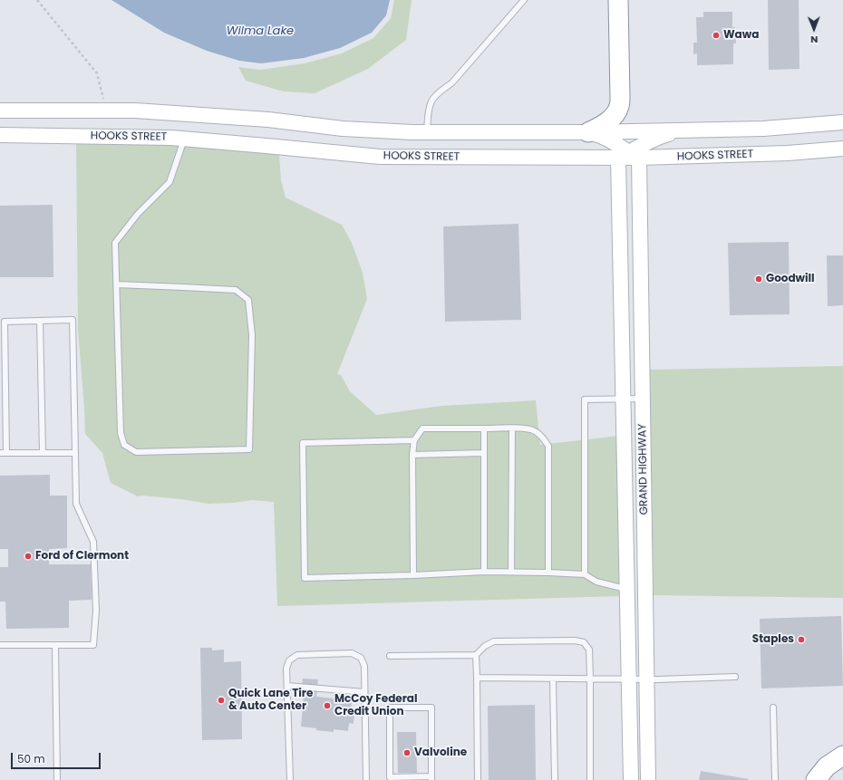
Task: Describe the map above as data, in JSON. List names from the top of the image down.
{
  "streets": {
    "street": ["HOOKS STREET", "GRAND HIGHWAY"]
  },
  "crossings": [
    ["HOOKS STREET", "GRAND HIGHWAY"]
  ],
  "water": ["Wilma Lake"],
  "places": [
    "Wawa",
    "Goodwill",
    "Ford of Clermont",
    "Staples",
    "Quick Lane Tire & Auto Center",
    "McCoy Federal Credit Union",
    "Valvoline"
  ],
  "scale_bar": "50 m",
  "north": "bottom"
}
